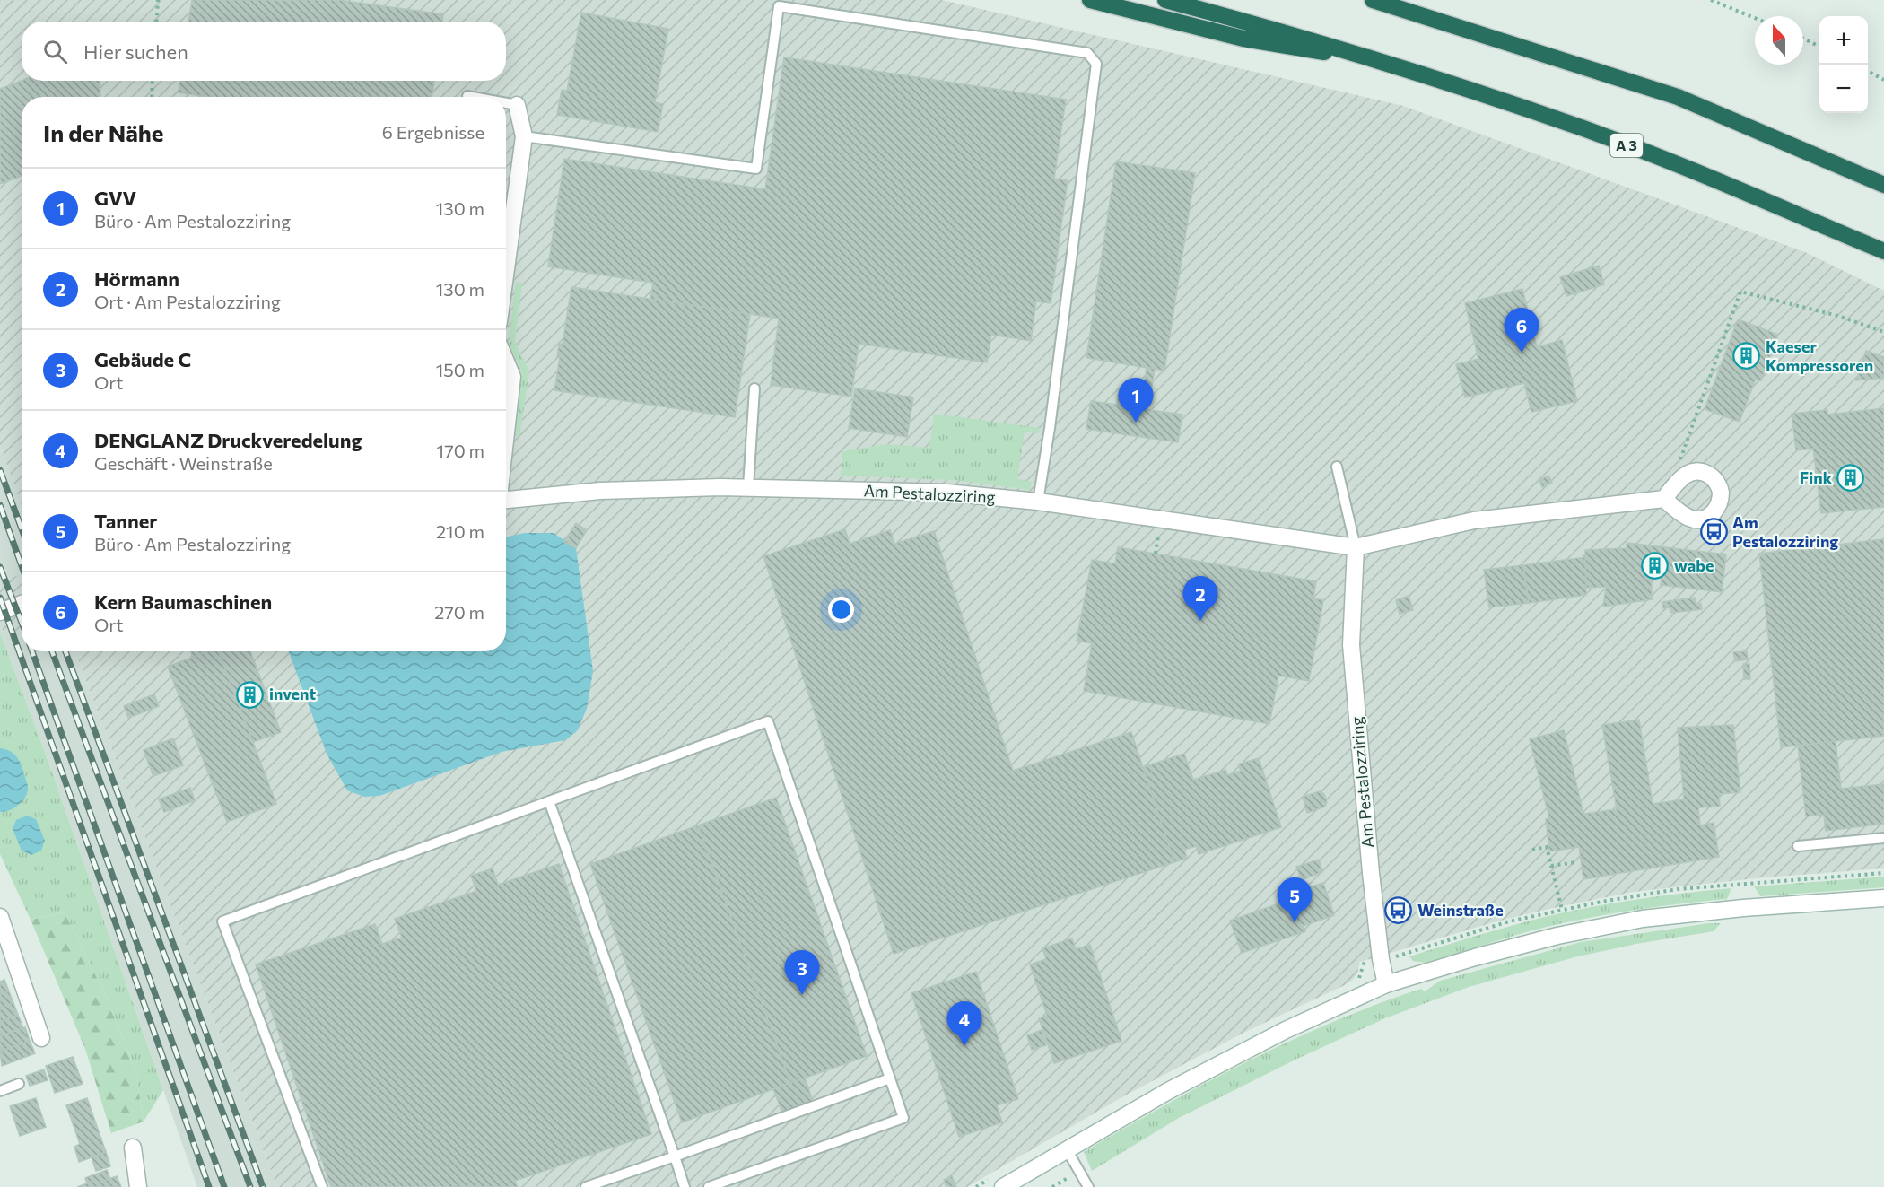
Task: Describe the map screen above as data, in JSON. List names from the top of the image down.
{
  "streets": {
    "highway": ["A 3"],
    "street": ["Am Pestalozziring"]
  },
  "places": {
    "building": [
      "Kaeser Kompressoren",
      "Fink",
      "wabe",
      "invent"
    ],
    "bus stop": ["Am Pestalozziring", "Weinstraße"]
  },
  "north": "top",
  "page": {
    "map_buttons": ["+", "−"],
    "search": "Hier suchen",
    "heading": ["In der Nähe", "6 Ergebnisse"],
    "list": [
      {
        "mark": "1",
        "name": "GVV",
        "note": "Büro · Am Pestalozziring",
        "value": "130 m"
      },
      {
        "mark": "2",
        "name": "Hörmann",
        "note": "Ort · Am Pestalozziring",
        "value": "130 m"
      },
      {
        "mark": "3",
        "name": "Gebäude C",
        "note": "Ort",
        "value": "150 m"
      },
      {
        "mark": "4",
        "name": "DENGLANZ Druckveredelung",
        "note": "Geschäft · Weinstraße",
        "value": "170 m"
      },
      {
        "mark": "5",
        "name": "Tanner",
        "note": "Büro · Am Pestalozziring",
        "value": "210 m"
      },
      {
        "mark": "6",
        "name": "Kern Baumaschinen",
        "note": "Ort",
        "value": "270 m"
      }
    ],
    "pins": [
      "6",
      "1",
      "2",
      "5",
      "3",
      "4"
    ]
  }
}
